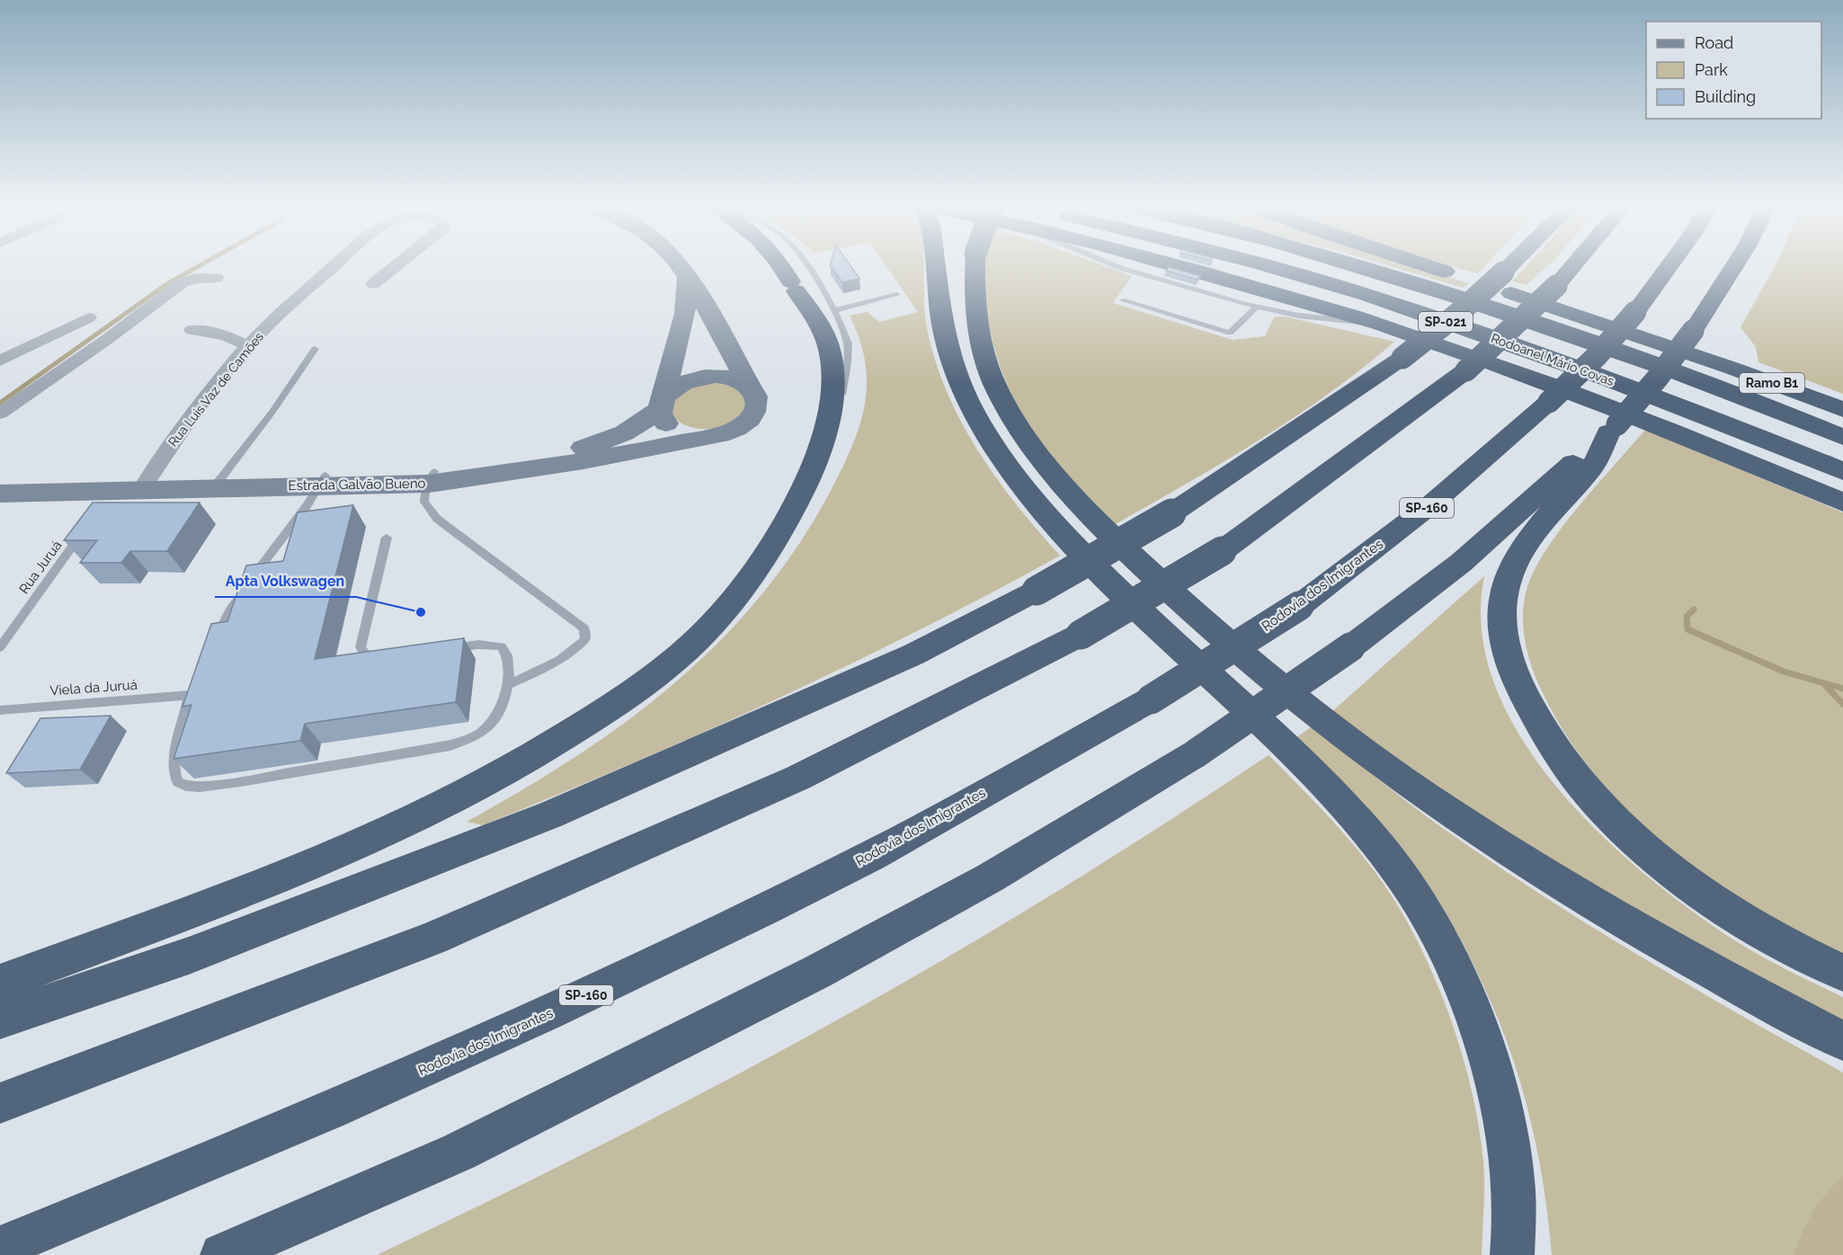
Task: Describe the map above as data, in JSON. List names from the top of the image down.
{
  "streets": {
    "highway": [
      "SP-021",
      "Rodoanel Mário Covas",
      "Ramo B1",
      "SP-160",
      "Rodovia dos Imigrantes"
    ],
    "main road": ["Estrada Galvão Bueno"],
    "street": ["Rua Luis Vaz de Camões"],
    "lane": ["Rua Juruá", "Viela da Juruá"]
  },
  "crossings": [
    ["Rua Luis Vaz de Camões", "Estrada Galvão Bueno"]
  ],
  "places": ["Apta Volkswagen"],
  "legend": ["Road", "Park", "Building"]
}
